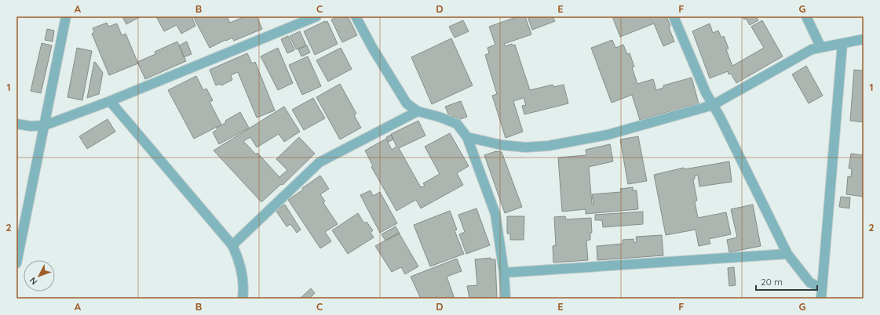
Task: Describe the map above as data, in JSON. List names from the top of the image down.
{
  "scale_bar": "20 m",
  "north": "bottom left",
  "grid": {
    "columns": [
      "A",
      "B",
      "C",
      "D",
      "E",
      "F",
      "G"
    ],
    "rows": ["1", "2"]
  }
}
